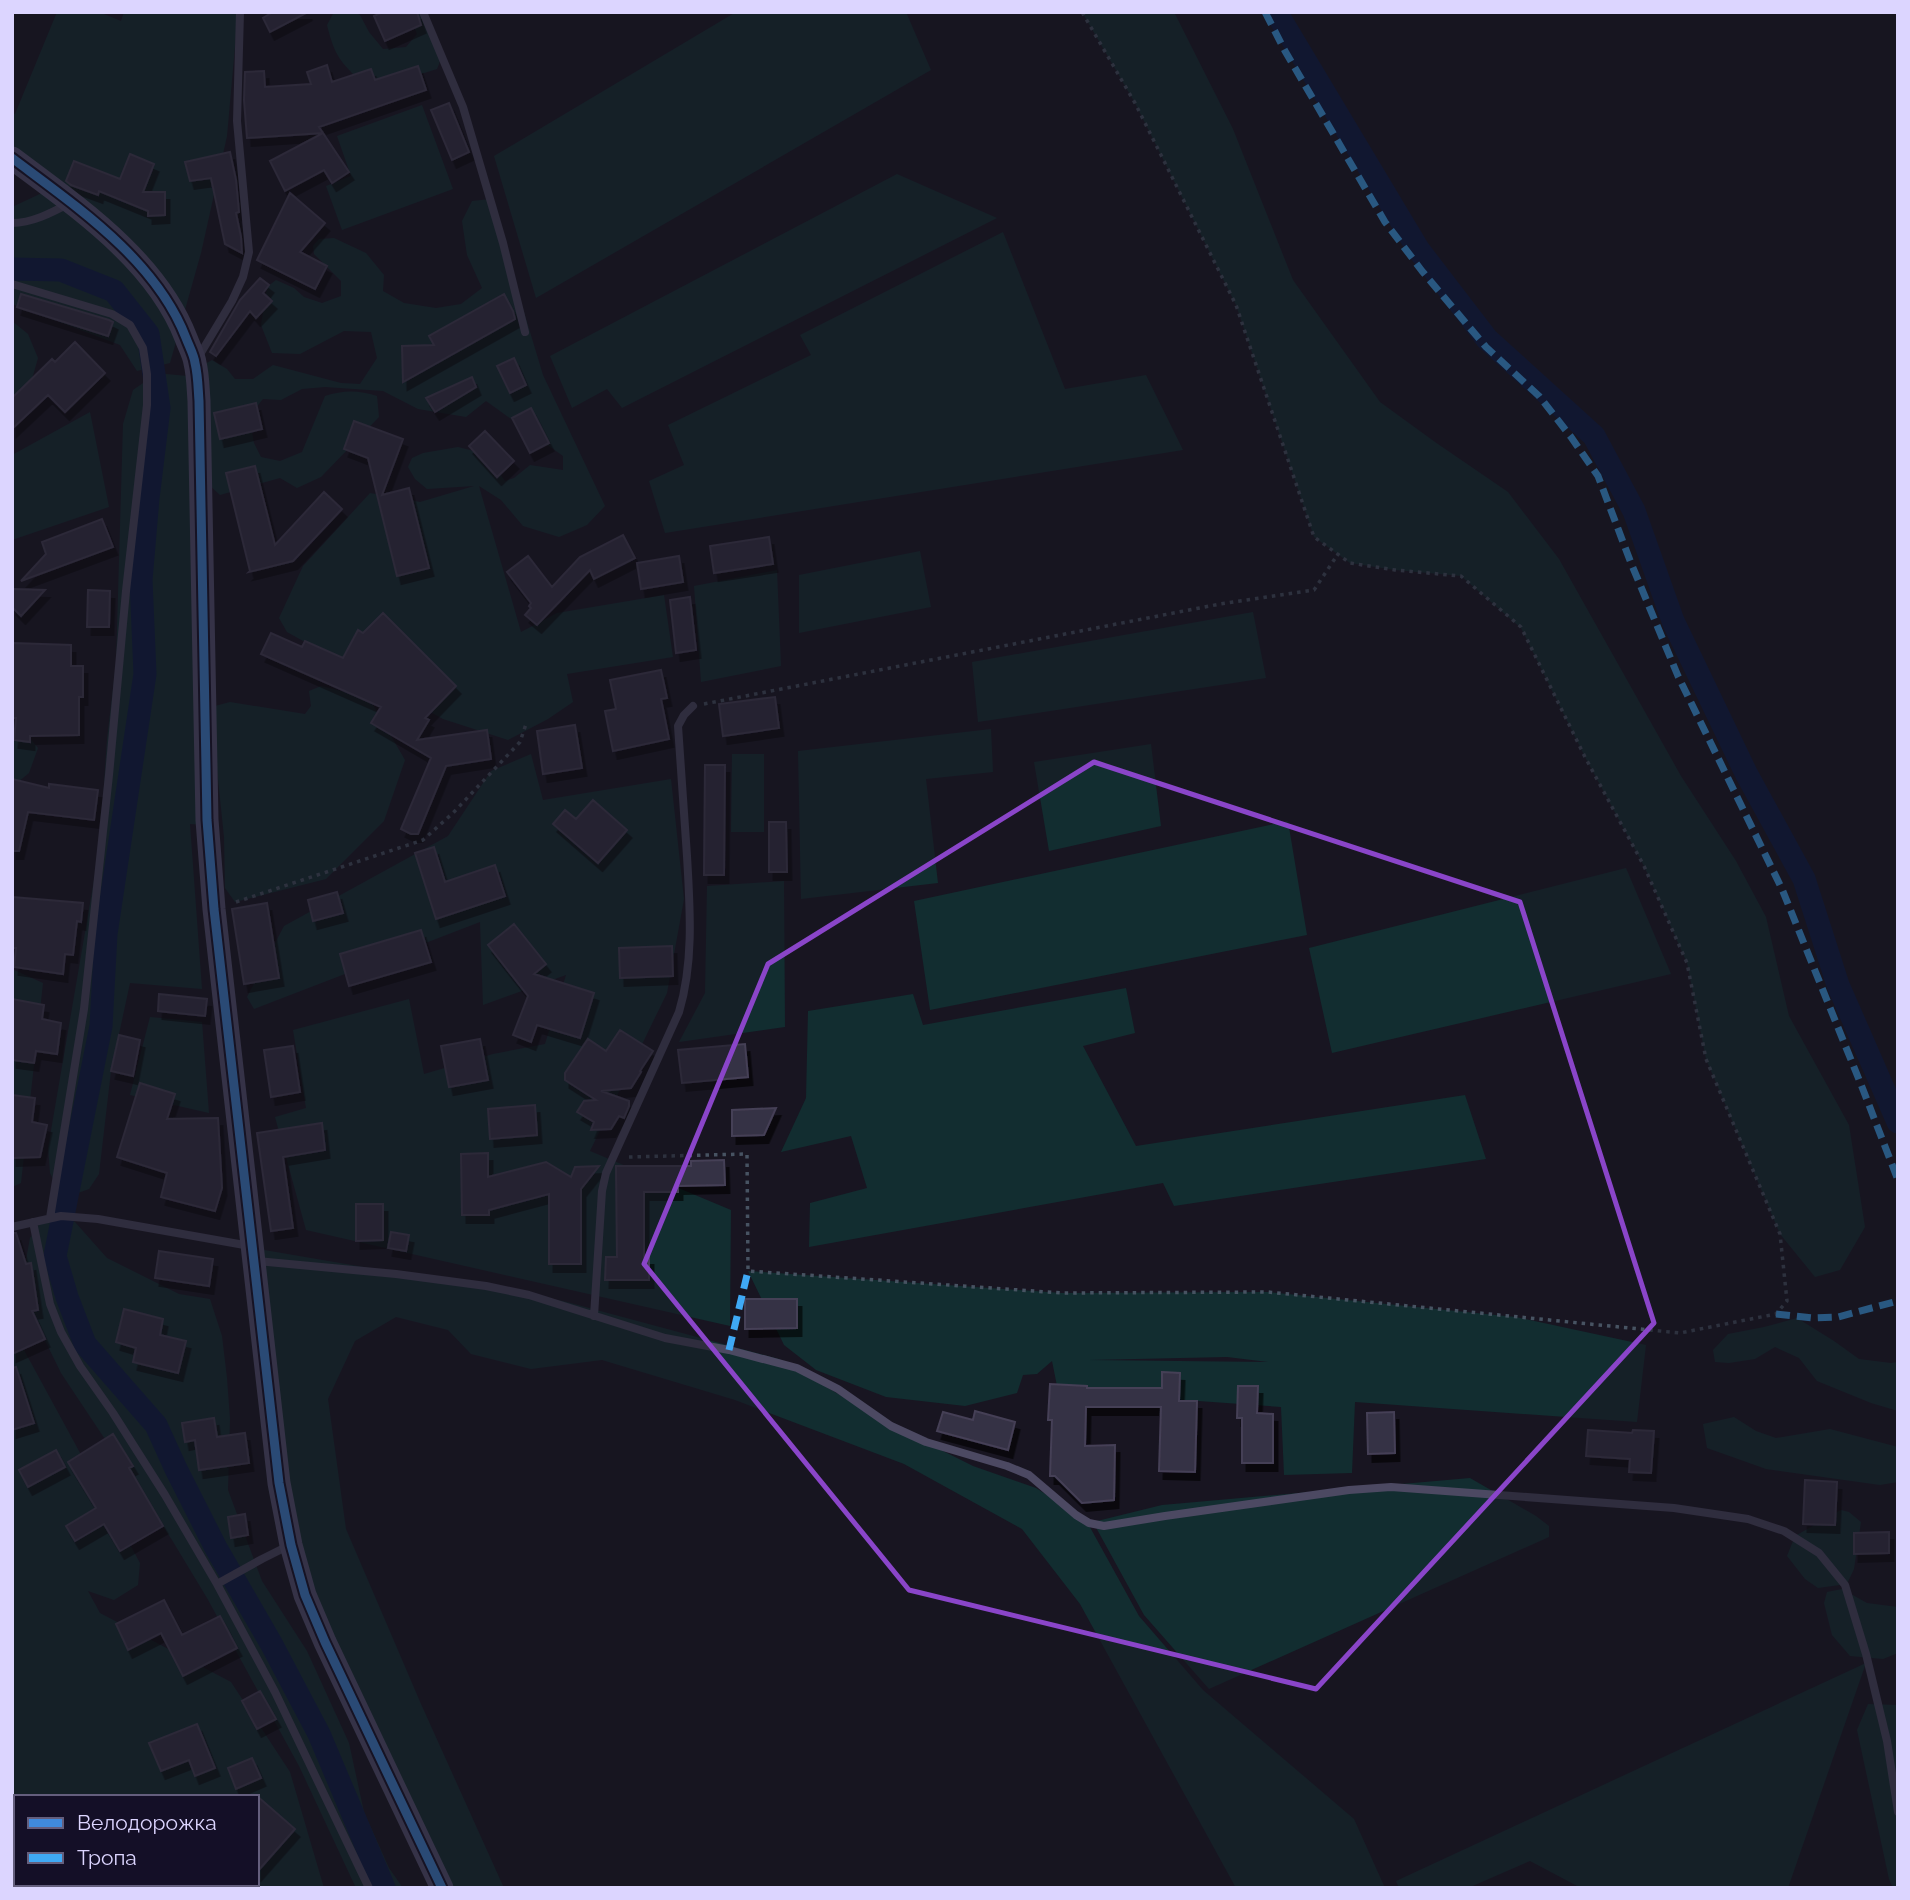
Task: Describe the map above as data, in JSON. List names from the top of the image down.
{
  "legend": ["Велодорожка", "Тропа"]
}
